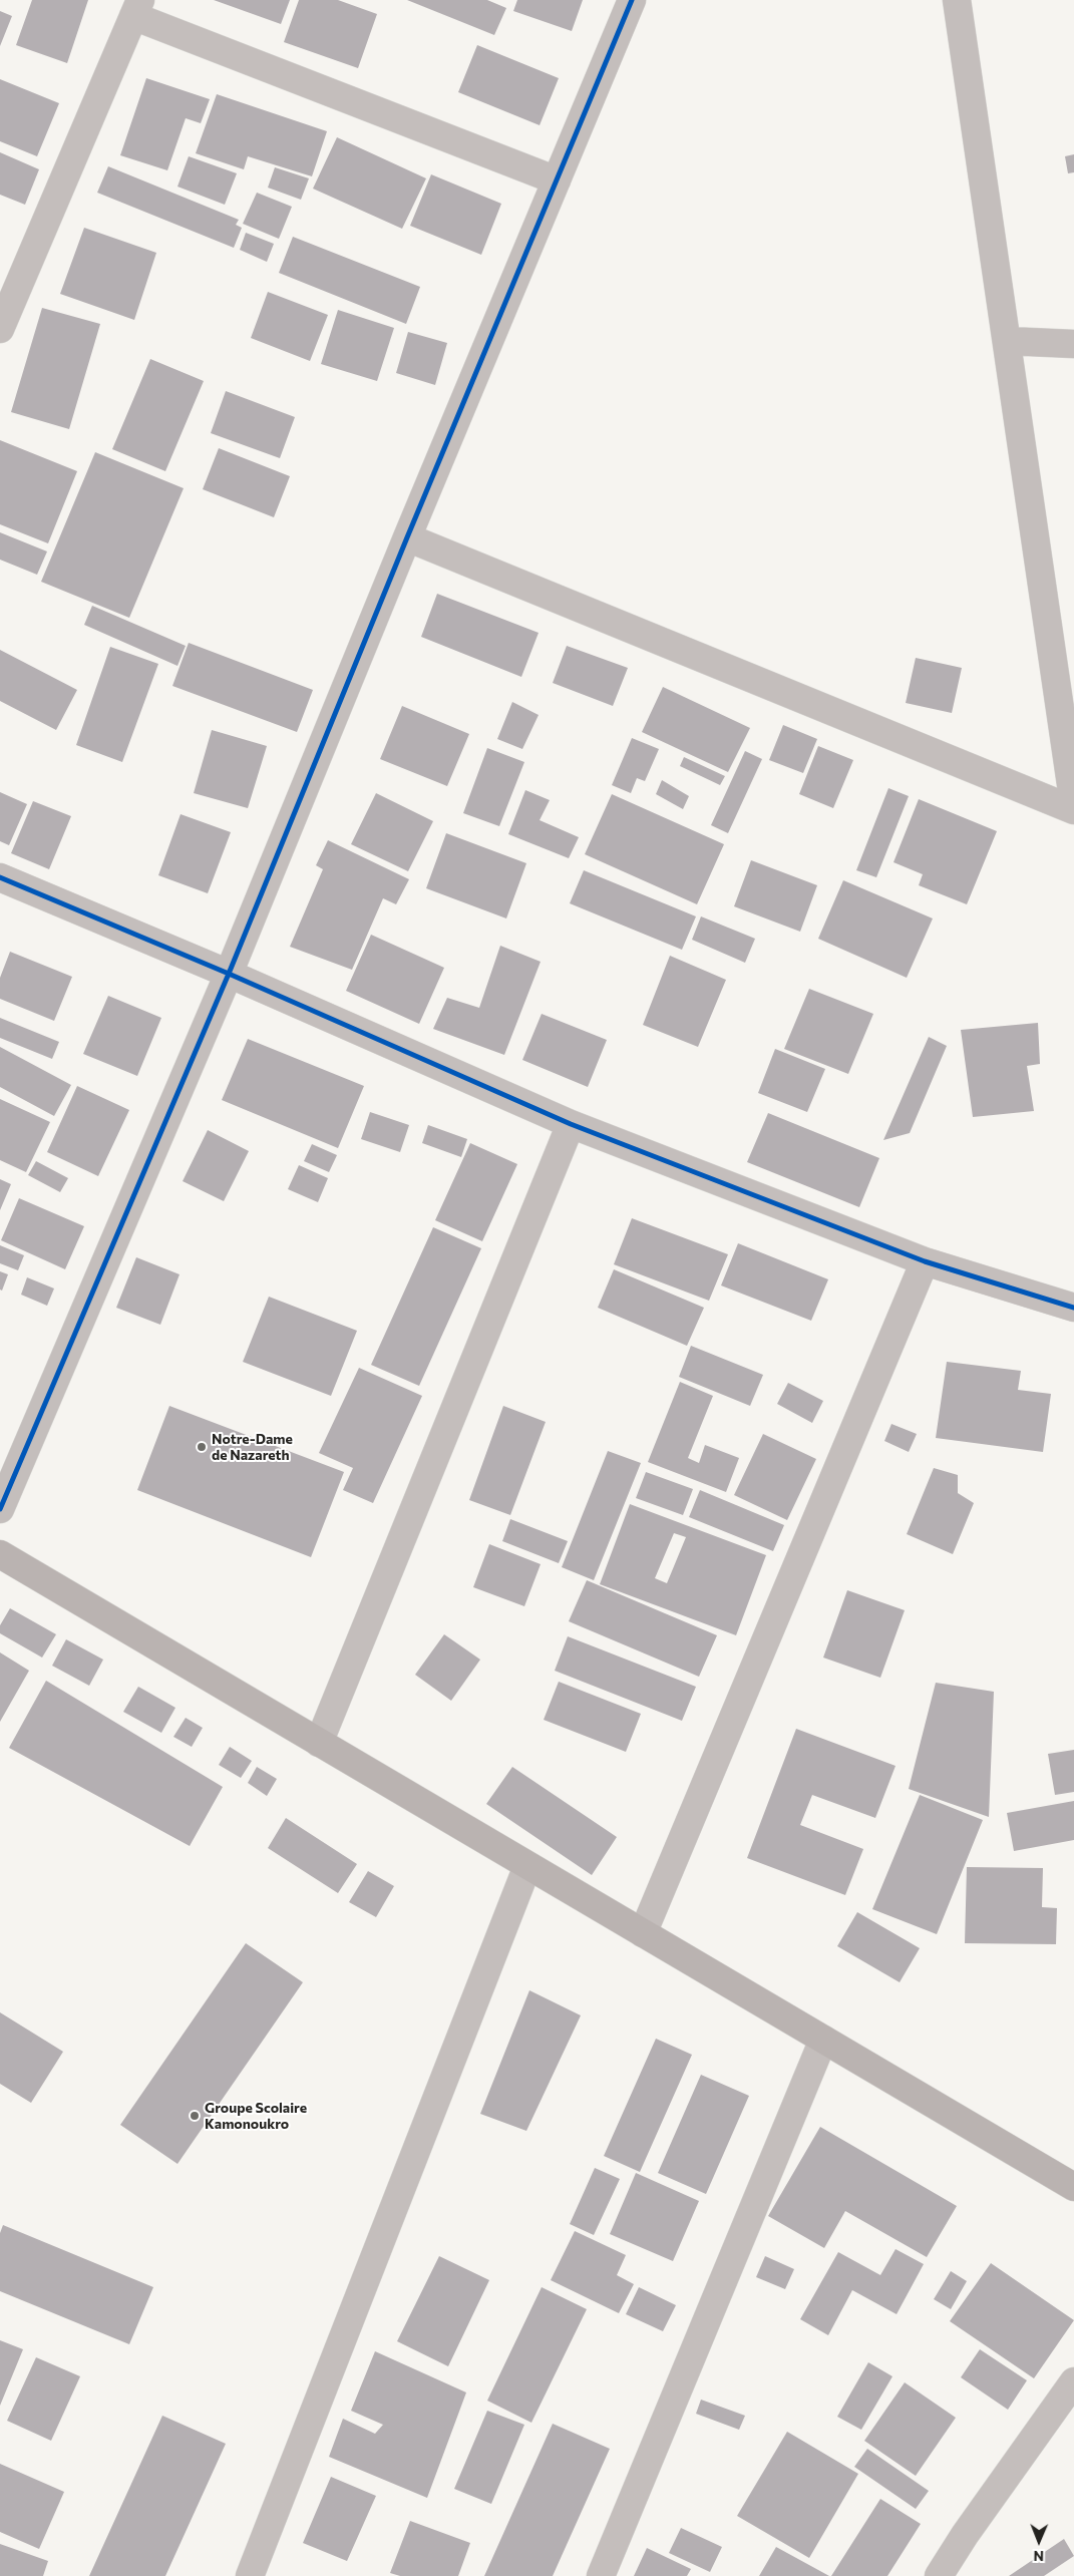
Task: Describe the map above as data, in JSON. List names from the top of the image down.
{
  "places": ["Notre-Dame de Nazareth", "Groupe Scolaire Kamonoukro"],
  "north": "bottom"
}
